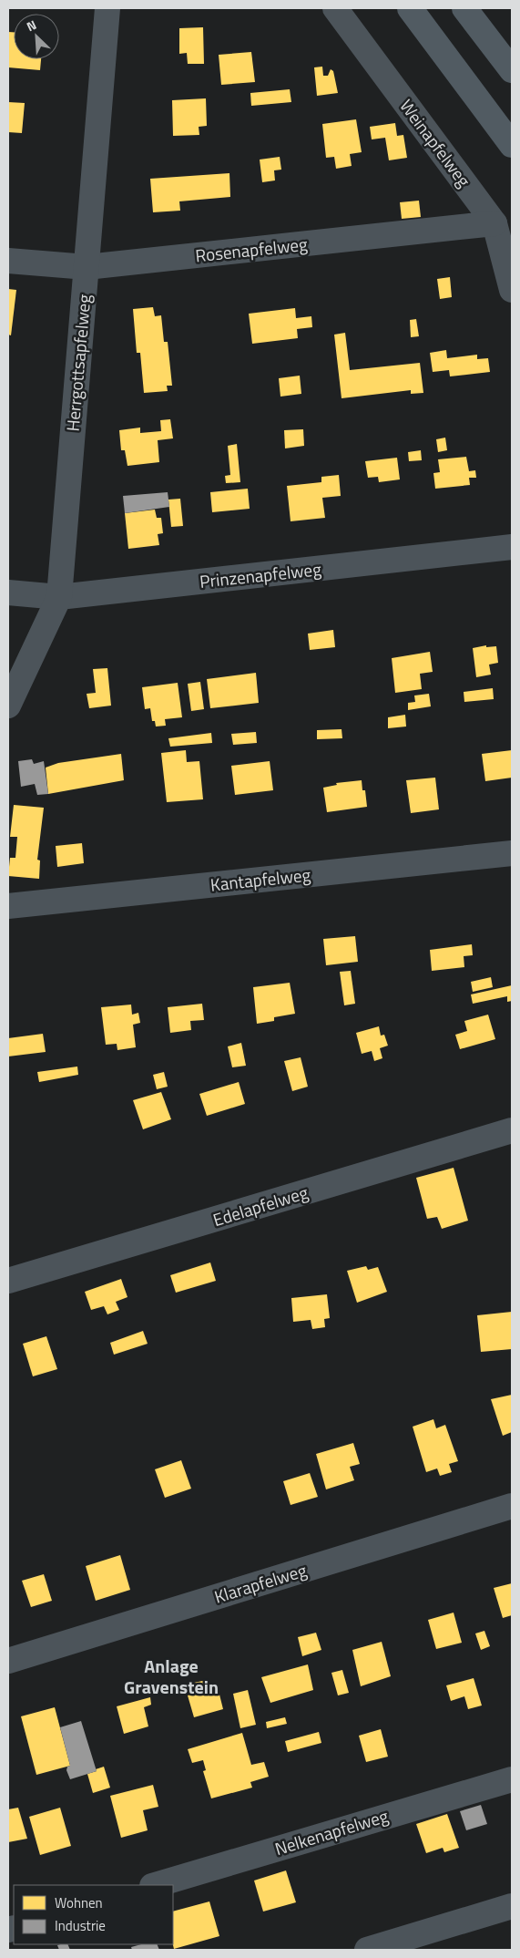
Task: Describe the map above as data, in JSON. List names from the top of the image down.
{
  "streets": {
    "lane": [
      "Weinapfelweg",
      "Rosenapfelweg",
      "Herrgottsapfelweg",
      "Prinzenapfelweg",
      "Kantapfelweg",
      "Edelapfelweg",
      "Klarapfelweg",
      "Nelkenapfelweg"
    ]
  },
  "crossings": [
    ["Weinapfelweg", "Rosenapfelweg"],
    ["Rosenapfelweg", "Herrgottsapfelweg"],
    ["Herrgottsapfelweg", "Prinzenapfelweg"]
  ],
  "districts": ["Anlage Gravenstein"],
  "legend": ["Wohnen", "Industrie"],
  "north": "top left"
}
